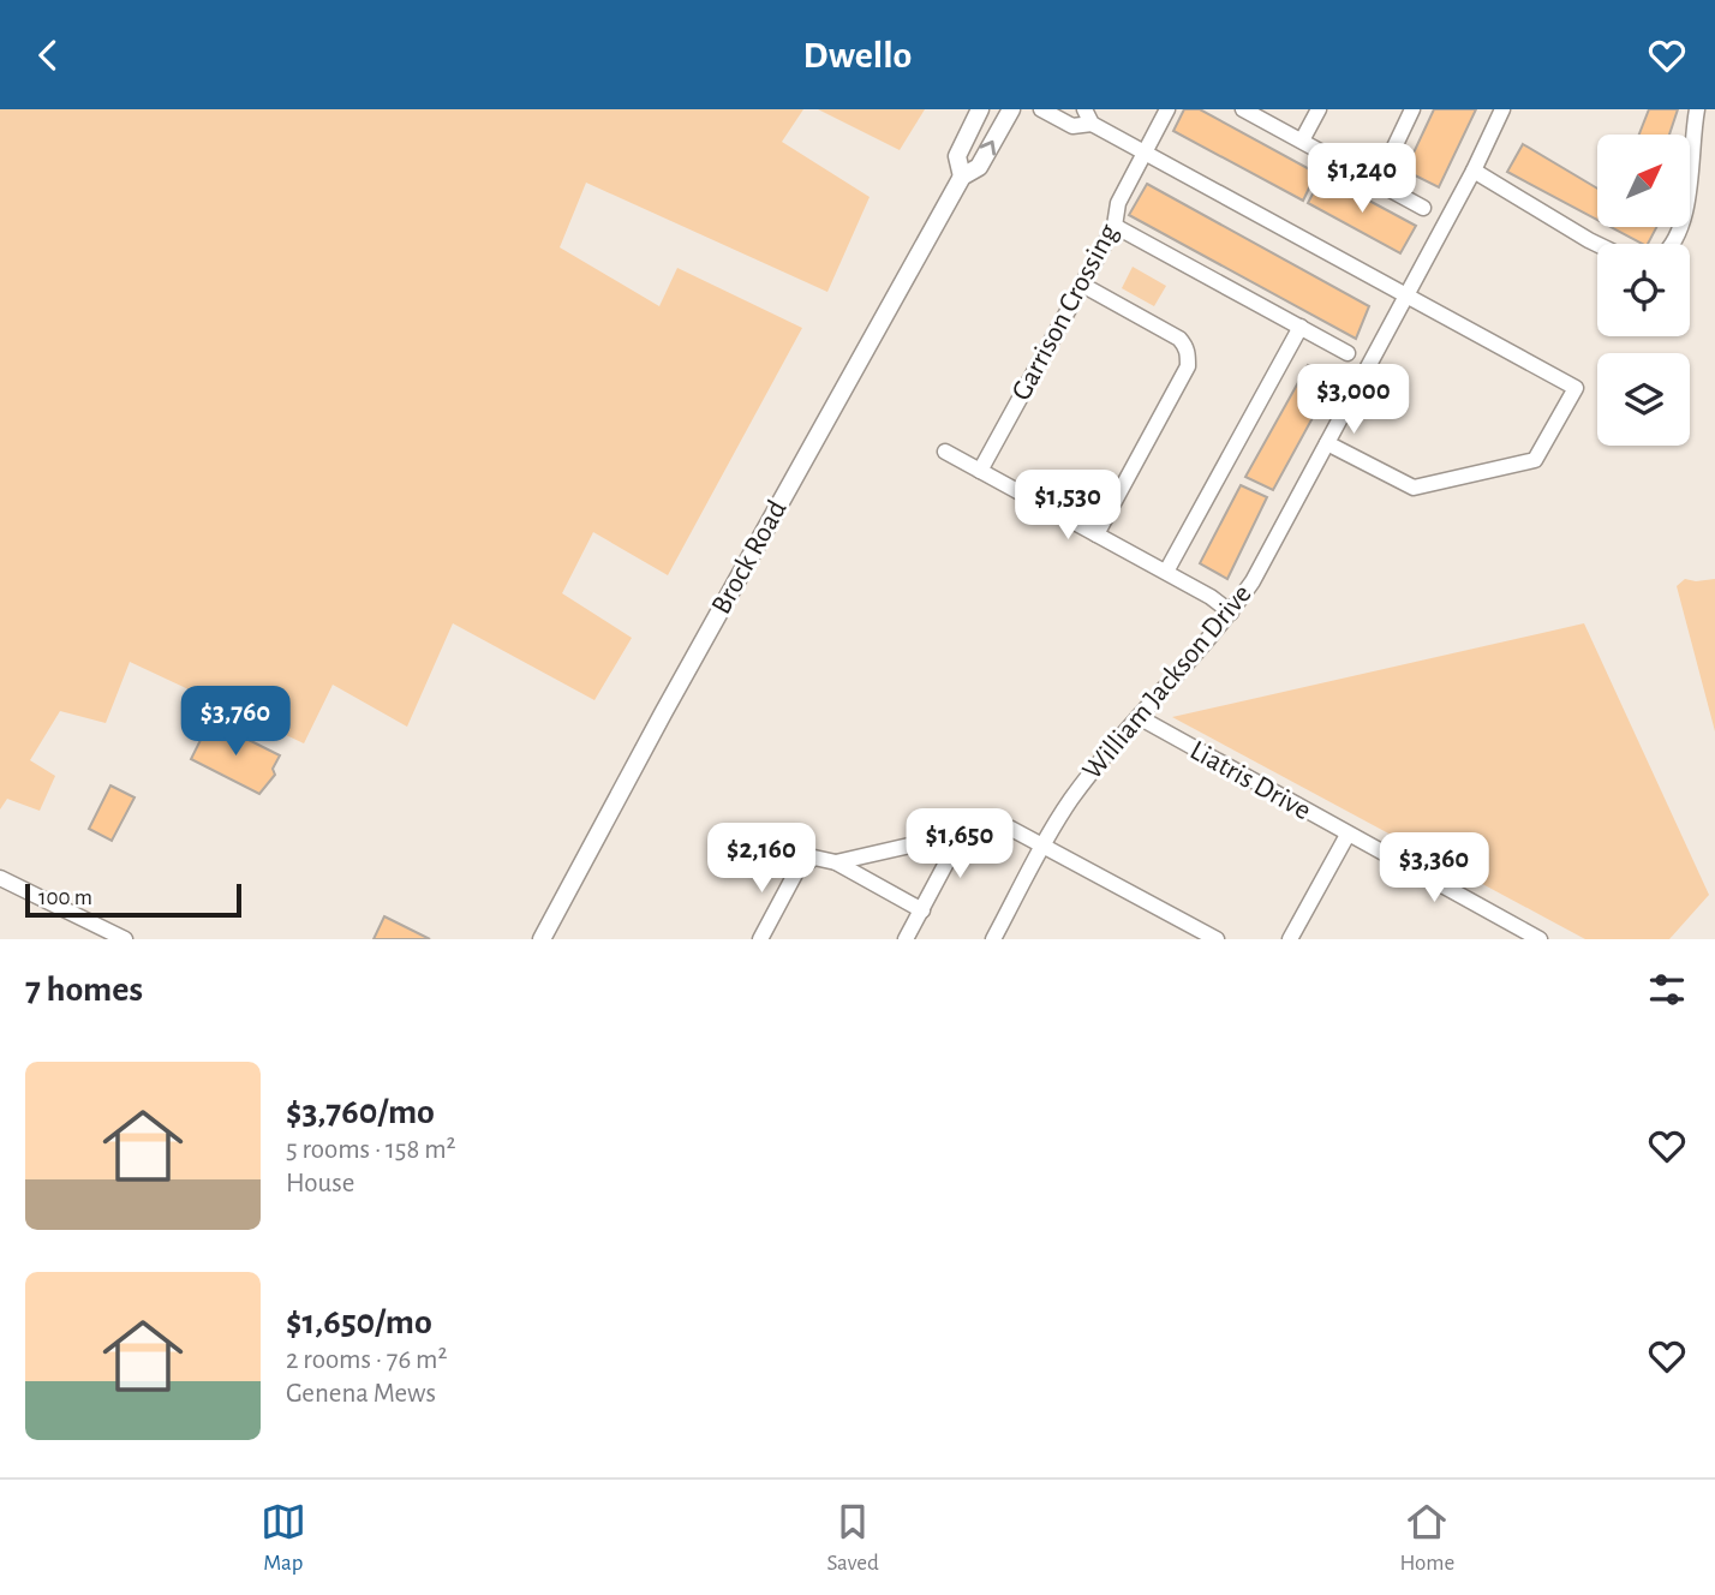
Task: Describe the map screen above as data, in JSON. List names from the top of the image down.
{
  "streets": {
    "main road": ["Brock Road"],
    "street": ["Garrison Crossing", "William Jackson Drive", "Liatris Drive"]
  },
  "crossings": [
    ["William Jackson Drive", "Liatris Drive"]
  ],
  "scale_bar": "100 m",
  "north": "top right",
  "page": {
    "header": "Dwello",
    "price": [
      "$1,240",
      "$3,000",
      "$1,530",
      "$3,760",
      "$1,650",
      "$2,160",
      "$3,360"
    ],
    "scale": "100 m",
    "heading": "7 homes",
    "list": [
      {
        "name": "$3,760/mo",
        "note": "5 rooms · 158 m² · House"
      },
      {
        "name": "$1,650/mo",
        "note": "2 rooms · 76 m² · Genena Mews"
      }
    ],
    "tabs": ["Map", "Saved", "Home"]
  }
}
